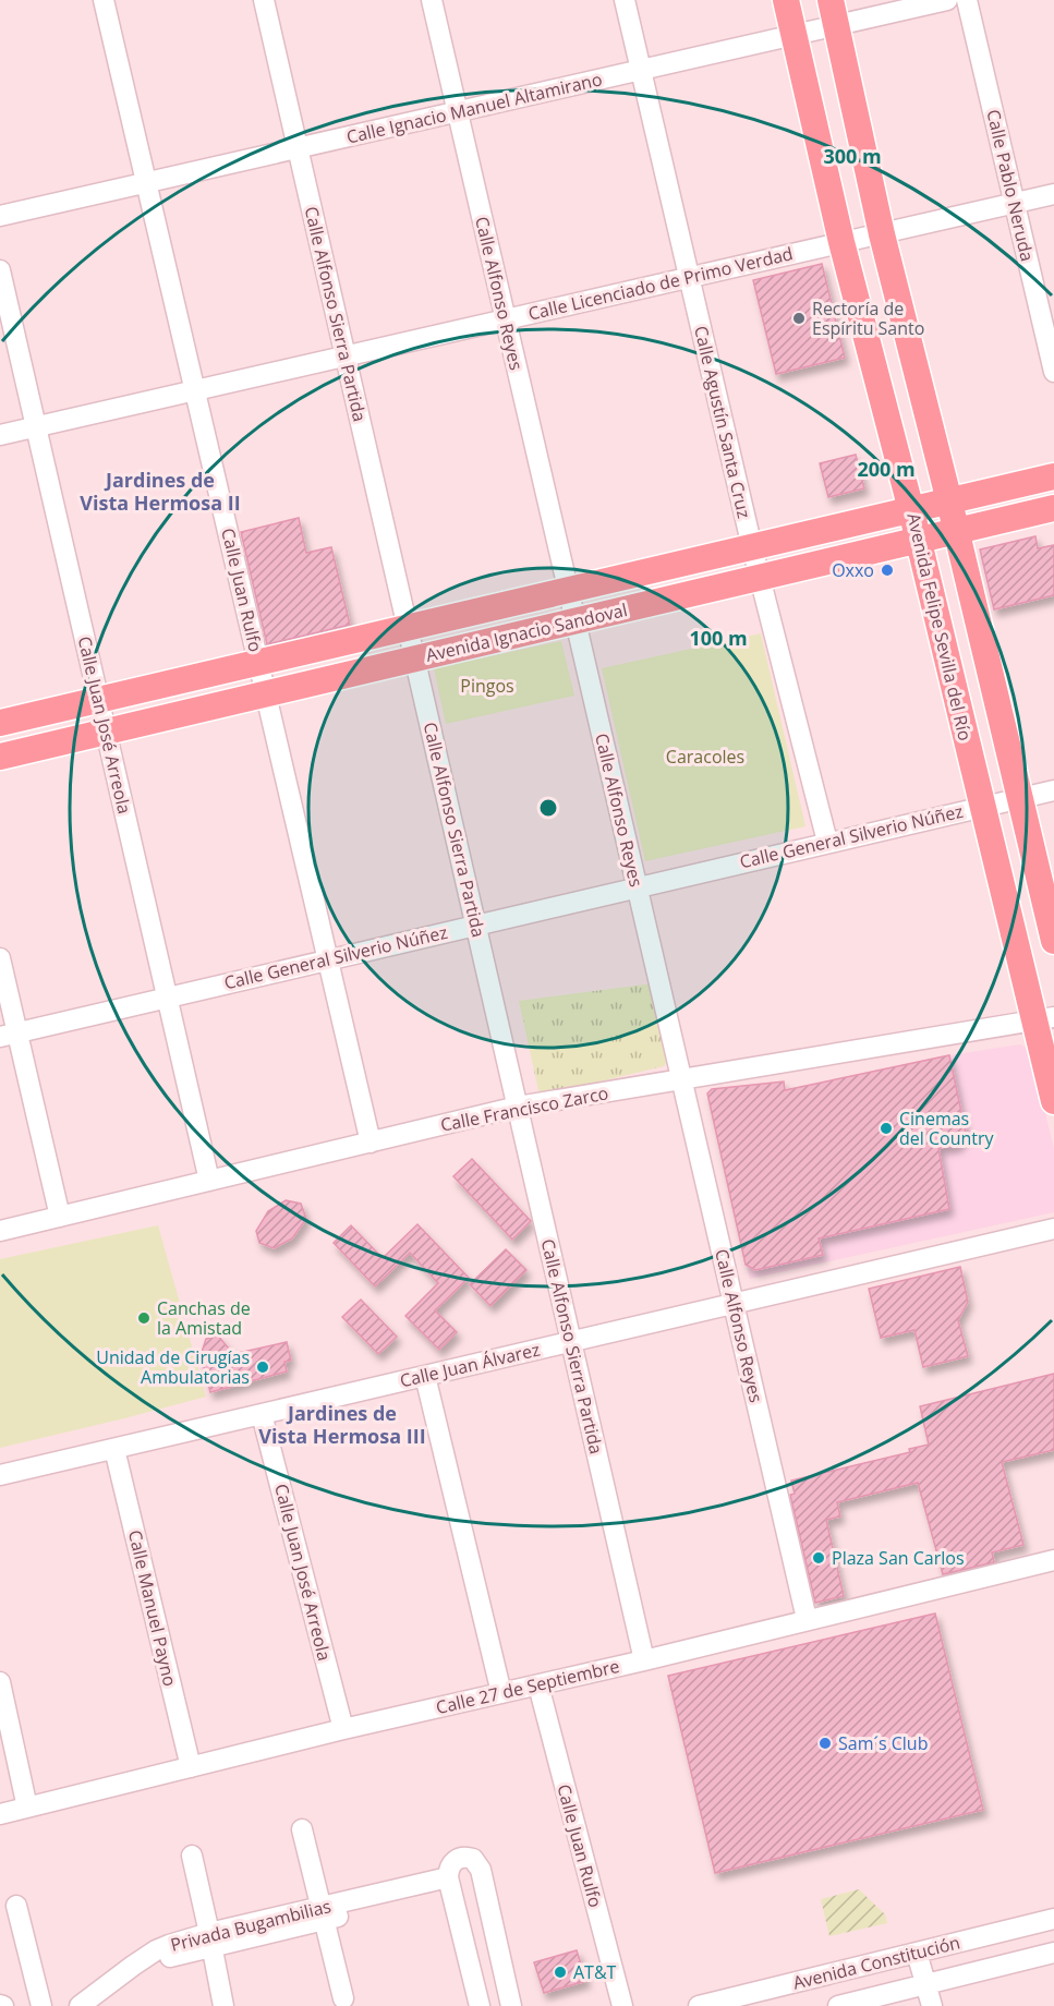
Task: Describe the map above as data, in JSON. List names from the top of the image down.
{
  "streets": {
    "main road": ["Avenida Felipe Sevilla del Río", "Avenida Ignacio Sandoval"],
    "street": [
      "Calle Ignacio Manuel Altamirano",
      "Calle Pablo Neruda",
      "Calle Licenciado de Primo Verdad",
      "Calle Alfonso Reyes",
      "Calle Alfonso Sierra Partida",
      "Calle Agustín Santa Cruz",
      "Calle Juan Rulfo",
      "Calle Juan José Arreola",
      "Calle General Silverio Núñez",
      "Calle Francisco Zarco",
      "Calle Juan Álvarez",
      "Calle Manuel Payno",
      "Calle 27 de Septiembre",
      "Privada Bugambilias",
      "Avenida Constitución"
    ]
  },
  "crossings": [
    ["Calle Ignacio Manuel Altamirano", "Calle Alfonso Reyes"],
    ["Calle Ignacio Manuel Altamirano", "Calle Alfonso Sierra Partida"],
    ["Calle Ignacio Manuel Altamirano", "Calle Agustín Santa Cruz"],
    ["Calle Ignacio Manuel Altamirano", "Calle Juan Rulfo"],
    ["Calle Ignacio Manuel Altamirano", "Avenida Felipe Sevilla del Río"],
    ["Calle Pablo Neruda", "Calle Licenciado de Primo Verdad"],
    ["Calle Licenciado de Primo Verdad", "Calle Alfonso Reyes"],
    ["Calle Licenciado de Primo Verdad", "Calle Alfonso Sierra Partida"],
    ["Calle Licenciado de Primo Verdad", "Calle Agustín Santa Cruz"],
    ["Calle Licenciado de Primo Verdad", "Calle Juan Rulfo"],
    ["Calle Licenciado de Primo Verdad", "Avenida Felipe Sevilla del Río"],
    ["Calle Licenciado de Primo Verdad", "Calle Juan José Arreola"],
    ["Calle Alfonso Reyes", "Avenida Ignacio Sandoval"],
    ["Calle Alfonso Reyes", "Calle General Silverio Núñez"],
    ["Calle Alfonso Reyes", "Calle Francisco Zarco"],
    ["Calle Alfonso Reyes", "Calle Juan Álvarez"],
    ["Calle Alfonso Reyes", "Calle 27 de Septiembre"],
    ["Calle Alfonso Sierra Partida", "Avenida Ignacio Sandoval"],
    ["Calle Alfonso Sierra Partida", "Calle General Silverio Núñez"],
    ["Calle Alfonso Sierra Partida", "Calle Francisco Zarco"],
    ["Calle Alfonso Sierra Partida", "Calle Juan Álvarez"],
    ["Calle Alfonso Sierra Partida", "Calle 27 de Septiembre"],
    ["Calle Agustín Santa Cruz", "Avenida Ignacio Sandoval"],
    ["Calle Agustín Santa Cruz", "Calle General Silverio Núñez"],
    ["Calle Juan Rulfo", "Avenida Ignacio Sandoval"],
    ["Calle Juan Rulfo", "Calle General Silverio Núñez"],
    ["Calle Juan Rulfo", "Calle Francisco Zarco"],
    ["Calle Juan Rulfo", "Calle 27 de Septiembre"],
    ["Avenida Felipe Sevilla del Río", "Avenida Ignacio Sandoval"],
    ["Avenida Felipe Sevilla del Río", "Calle General Silverio Núñez"],
    ["Avenida Felipe Sevilla del Río", "Calle Francisco Zarco"],
    ["Avenida Ignacio Sandoval", "Calle Juan José Arreola"],
    ["Calle Juan José Arreola", "Calle General Silverio Núñez"],
    ["Calle Juan José Arreola", "Calle Francisco Zarco"],
    ["Calle Juan José Arreola", "Calle Juan Álvarez"],
    ["Calle Juan José Arreola", "Calle 27 de Septiembre"],
    ["Calle Juan Álvarez", "Calle Manuel Payno"],
    ["Calle Manuel Payno", "Calle 27 de Septiembre"]
  ],
  "districts": ["Jardines de Vista Hermosa II", "Jardines de Vista Hermosa III"],
  "parks": ["Pingos", "Caracoles"],
  "places": [
    "Rectoría de Espíritu Santo",
    "Oxxo",
    "Cinemas del Country",
    "Canchas de la Amistad",
    "Unidad de Cirugías Ambulatorias",
    "Plaza San Carlos",
    "Sam´s Club",
    "AT&T"
  ],
  "rings": ["300 m", "200 m", "100 m"]
}
